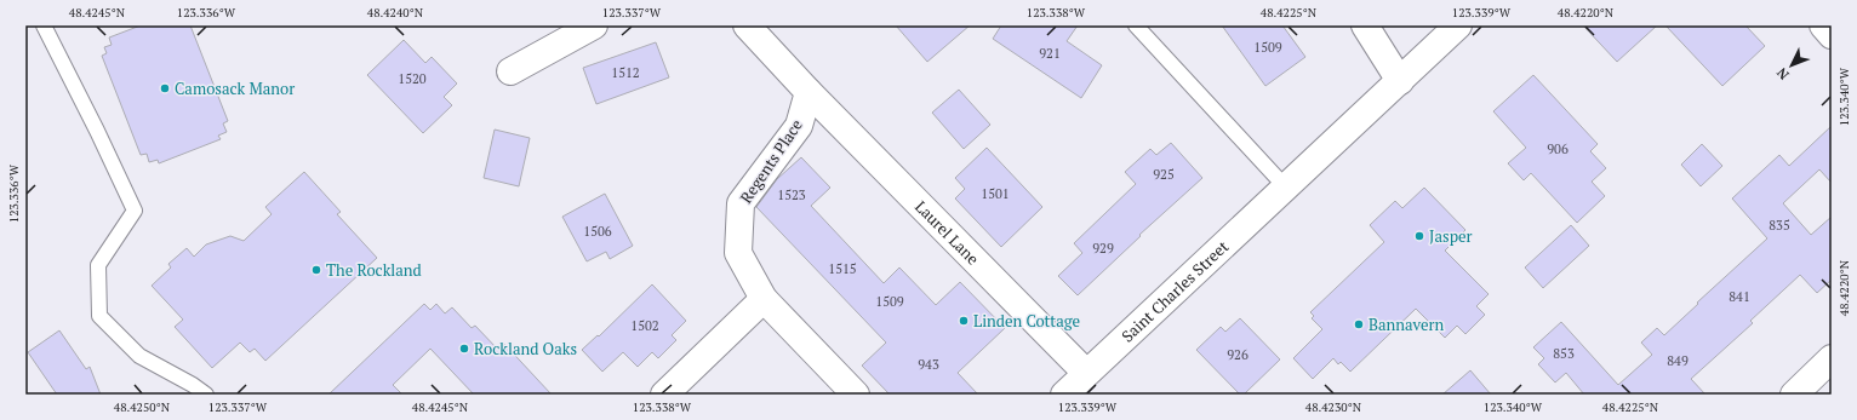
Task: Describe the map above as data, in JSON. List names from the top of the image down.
{
  "streets": {
    "street": ["Regents Place", "Laurel Lane", "Saint Charles Street"]
  },
  "crossings": [
    ["Regents Place", "Laurel Lane"],
    ["Laurel Lane", "Saint Charles Street"]
  ],
  "places": [
    "Camosack Manor",
    "Jasper",
    "The Rockland",
    "Linden Cottage",
    "Bannavern",
    "Rockland Oaks"
  ],
  "house_numbers": [
    "1509",
    "921",
    "1512",
    "1520",
    "906",
    "925",
    "1501",
    "1523",
    "835",
    "1506",
    "929",
    "1515",
    "841",
    "1509",
    "1502",
    "853",
    "926",
    "849",
    "943"
  ],
  "north": "bottom left",
  "coordinates": [
    "48.4245°N",
    "123.336°W",
    "48.4240°N",
    "123.337°W",
    "123.338°W",
    "48.4225°N",
    "123.339°W",
    "48.4220°N",
    "123.340°W",
    "48.4250°N",
    "48.4230°N"
  ]
}
